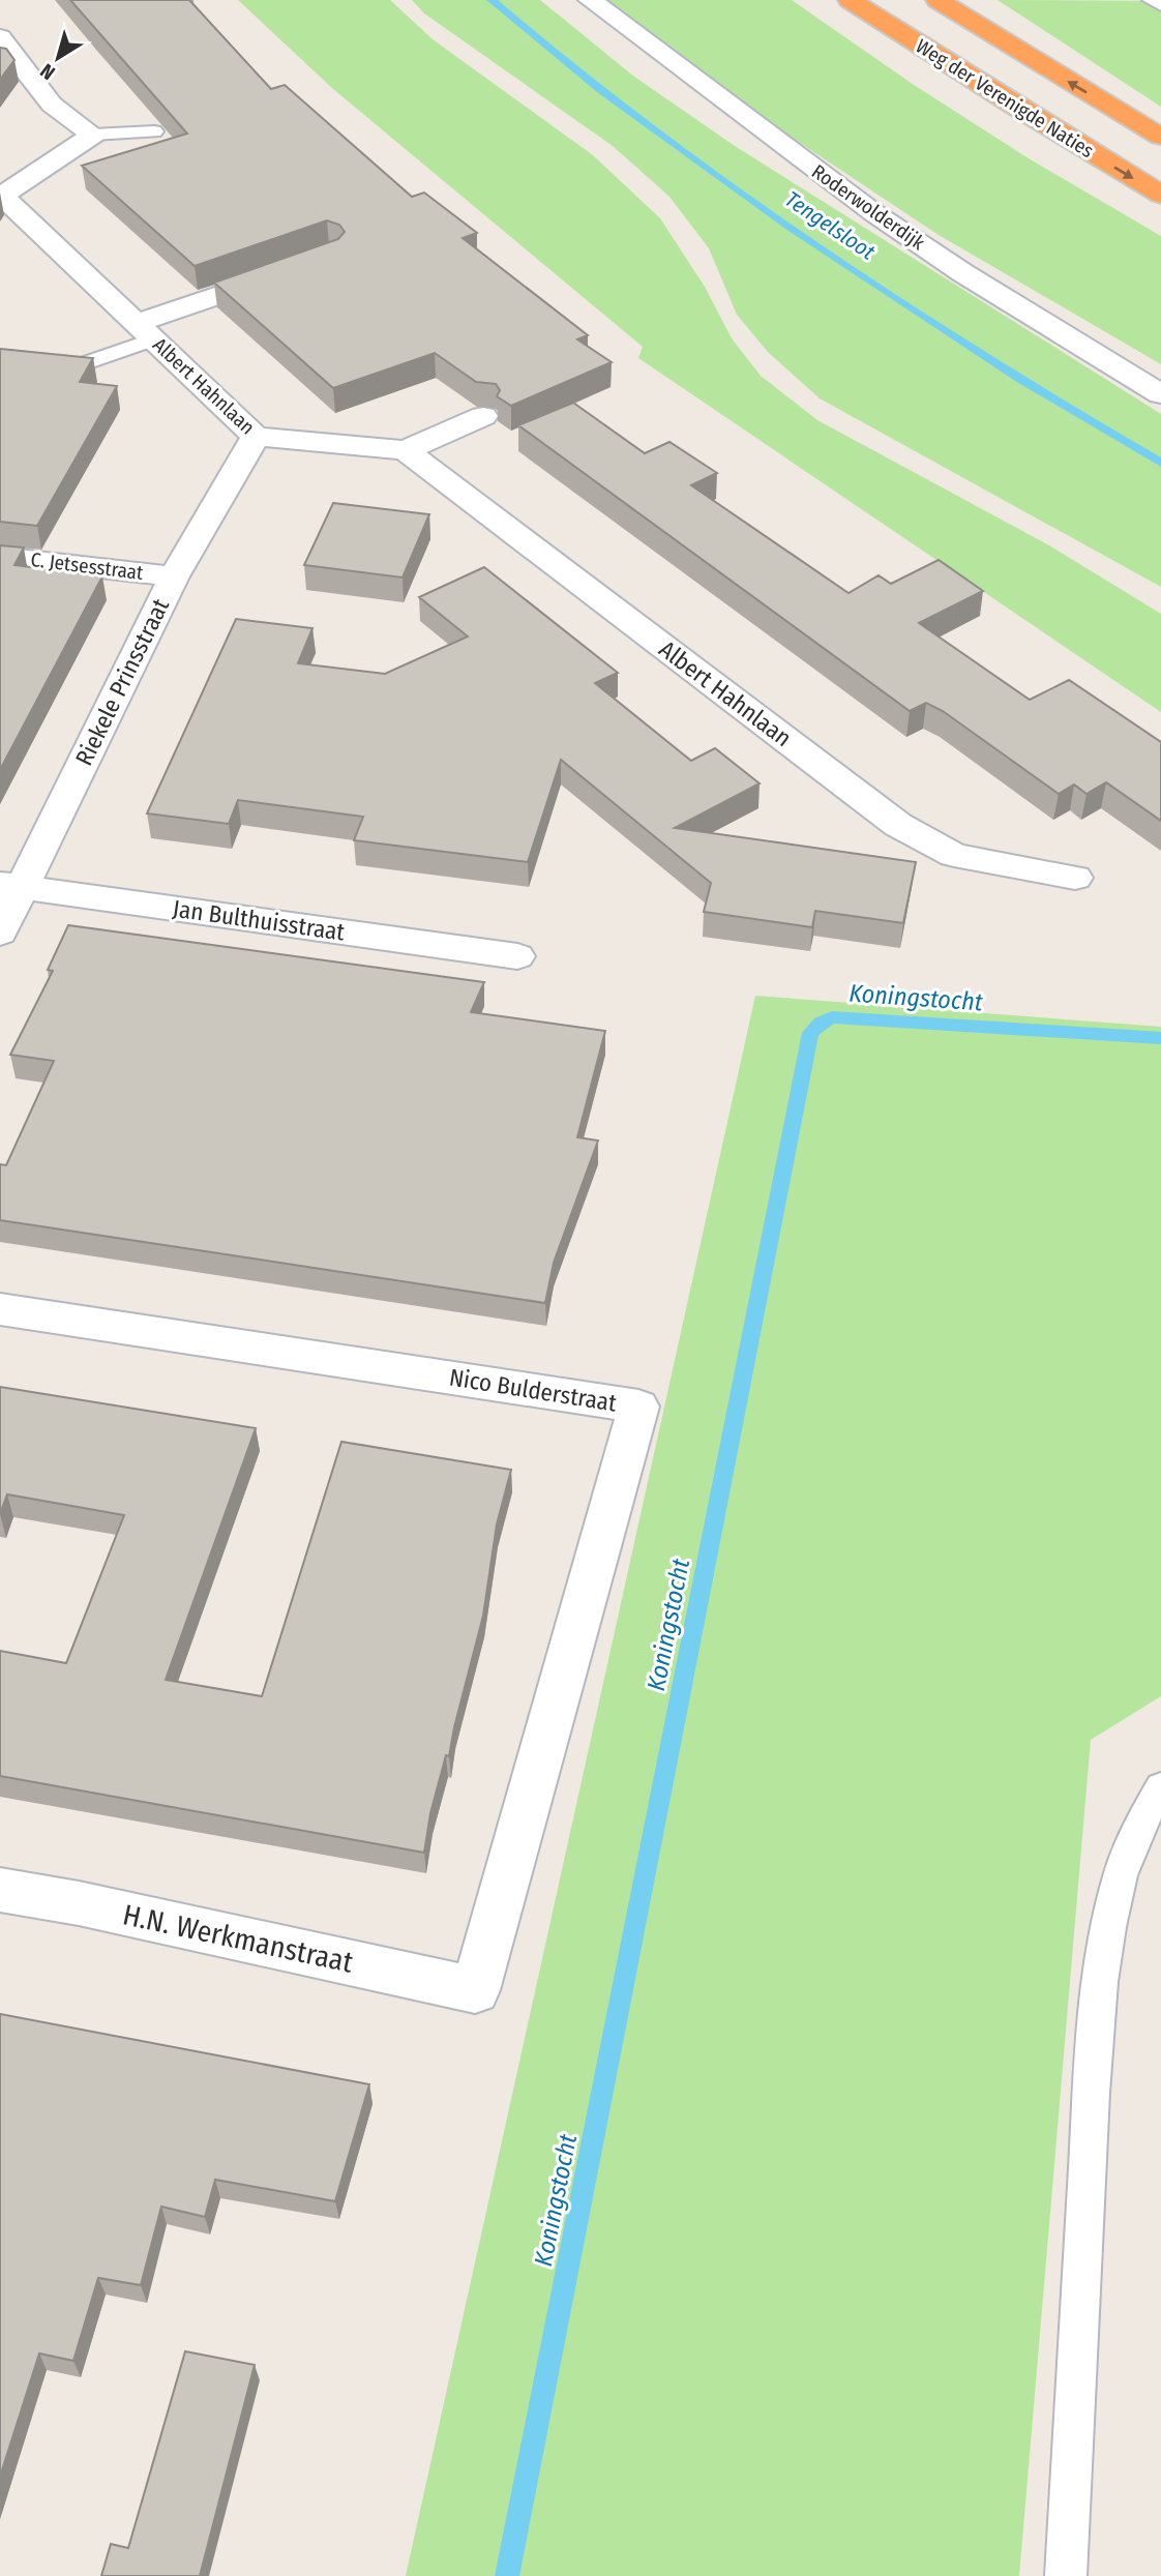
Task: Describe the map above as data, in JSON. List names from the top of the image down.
{
  "streets": {
    "highway": ["Weg der Verenigde Naties"],
    "street": [
      "Roderwolderdijk",
      "Albert Hahnlaan",
      "C. Jetsesstraat",
      "Riekele Prinsstraat",
      "Jan Bulthuisstraat",
      "Nico Bulderstraat",
      "H.N. Werkmanstraat"
    ]
  },
  "crossings": [
    ["Albert Hahnlaan", "Riekele Prinsstraat"],
    ["C. Jetsesstraat", "Riekele Prinsstraat"],
    ["Riekele Prinsstraat", "Jan Bulthuisstraat"],
    ["Nico Bulderstraat", "H.N. Werkmanstraat"]
  ],
  "water": ["Tengelsloot", "Koningstocht"],
  "north": "bottom left"
}
